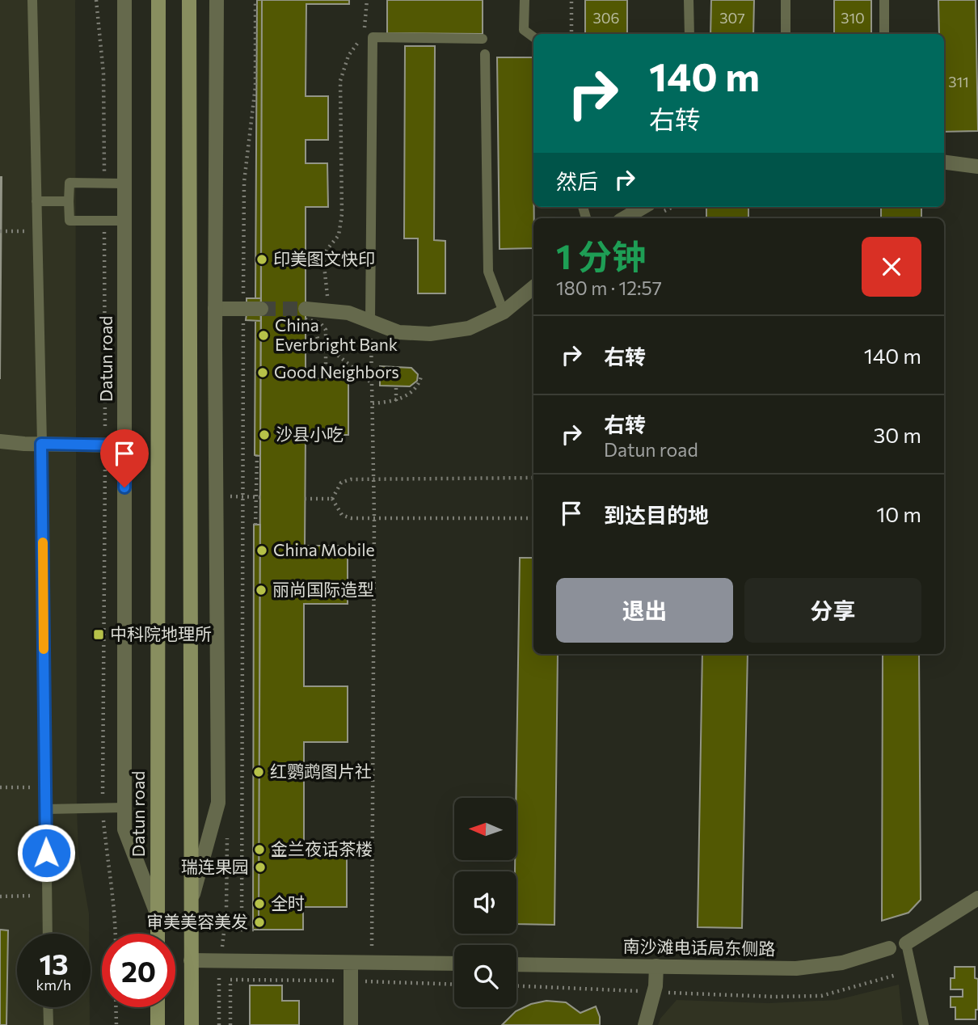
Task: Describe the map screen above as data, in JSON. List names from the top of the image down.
{
  "streets": {
    "main road": ["Datun road"],
    "street": ["南沙滩电话局东侧路"]
  },
  "places": {
    "other": [
      "印美图文快印",
      "China Everbright Bank",
      "Good Neighbors",
      "沙县小吃",
      "China Mobile",
      "丽尚国际造型",
      "红鹦鹉图片社",
      "金兰夜话茶楼",
      "瑞连果园",
      "全时",
      "审美美容美发"
    ],
    "transit": ["中科院地理所"]
  },
  "house_numbers": [
    "306",
    "307",
    "310",
    "311"
  ],
  "north": "left",
  "page": {
    "turn": ["140 m", "右转"],
    "then": "然后",
    "heading": ["1 分钟", "180 m · 12:57"],
    "list": [
      {
        "name": "右转",
        "value": "140 m"
      },
      {
        "name": "右转",
        "note": "Datun road",
        "value": "30 m"
      },
      {
        "name": "到达目的地",
        "value": "10 m"
      }
    ],
    "buttons": ["退出", "分享"],
    "speed": "13 km/h",
    "limit": "20"
  }
}
